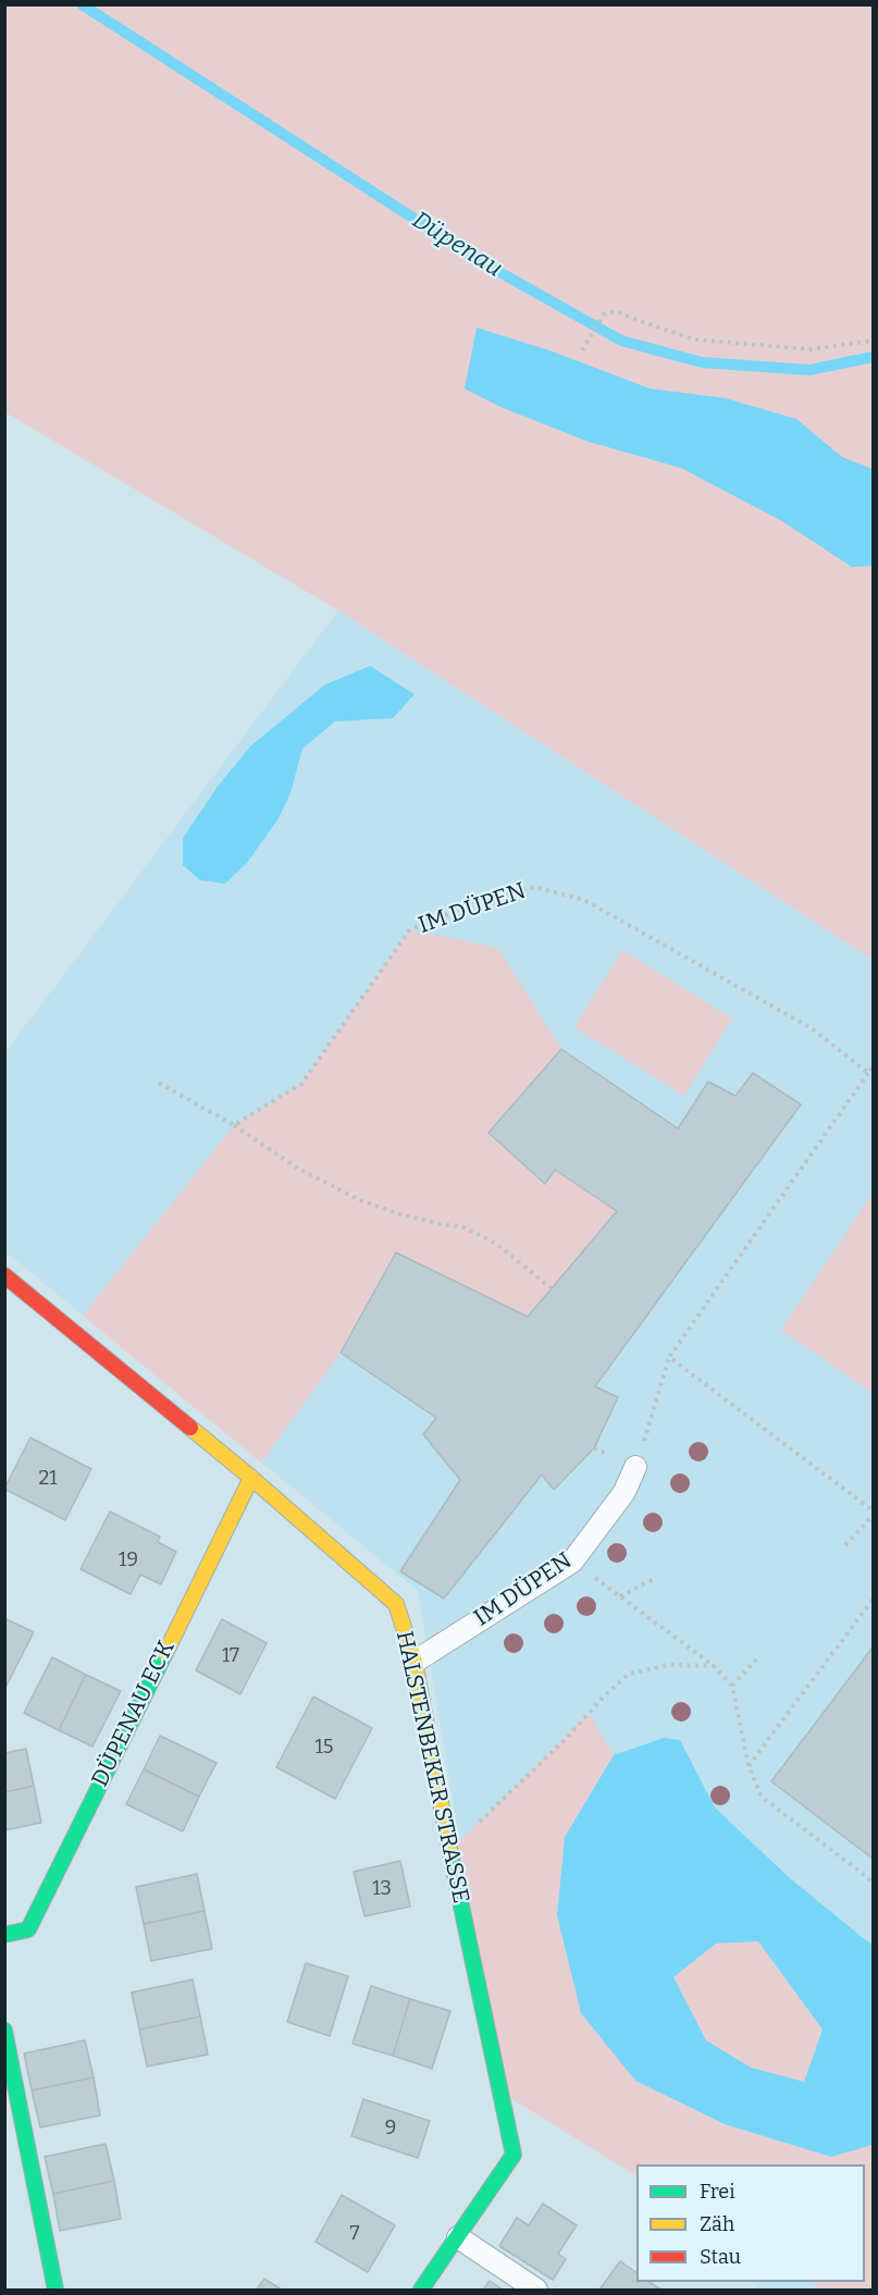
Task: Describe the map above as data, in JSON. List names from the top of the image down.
{
  "streets": {
    "street": ["DÜPENAU ECK", "HALSTENBEKER STRASSE"],
    "lane": ["IM DÜPEN"]
  },
  "crossings": [
    ["IM DÜPEN", "HALSTENBEKER STRASSE"],
    ["DÜPENAU ECK", "HALSTENBEKER STRASSE"]
  ],
  "water": ["Düpenau"],
  "house_numbers": [
    "21",
    "19",
    "17",
    "15",
    "13",
    "9",
    "7"
  ],
  "legend": ["Frei", "Zäh", "Stau"]
}
